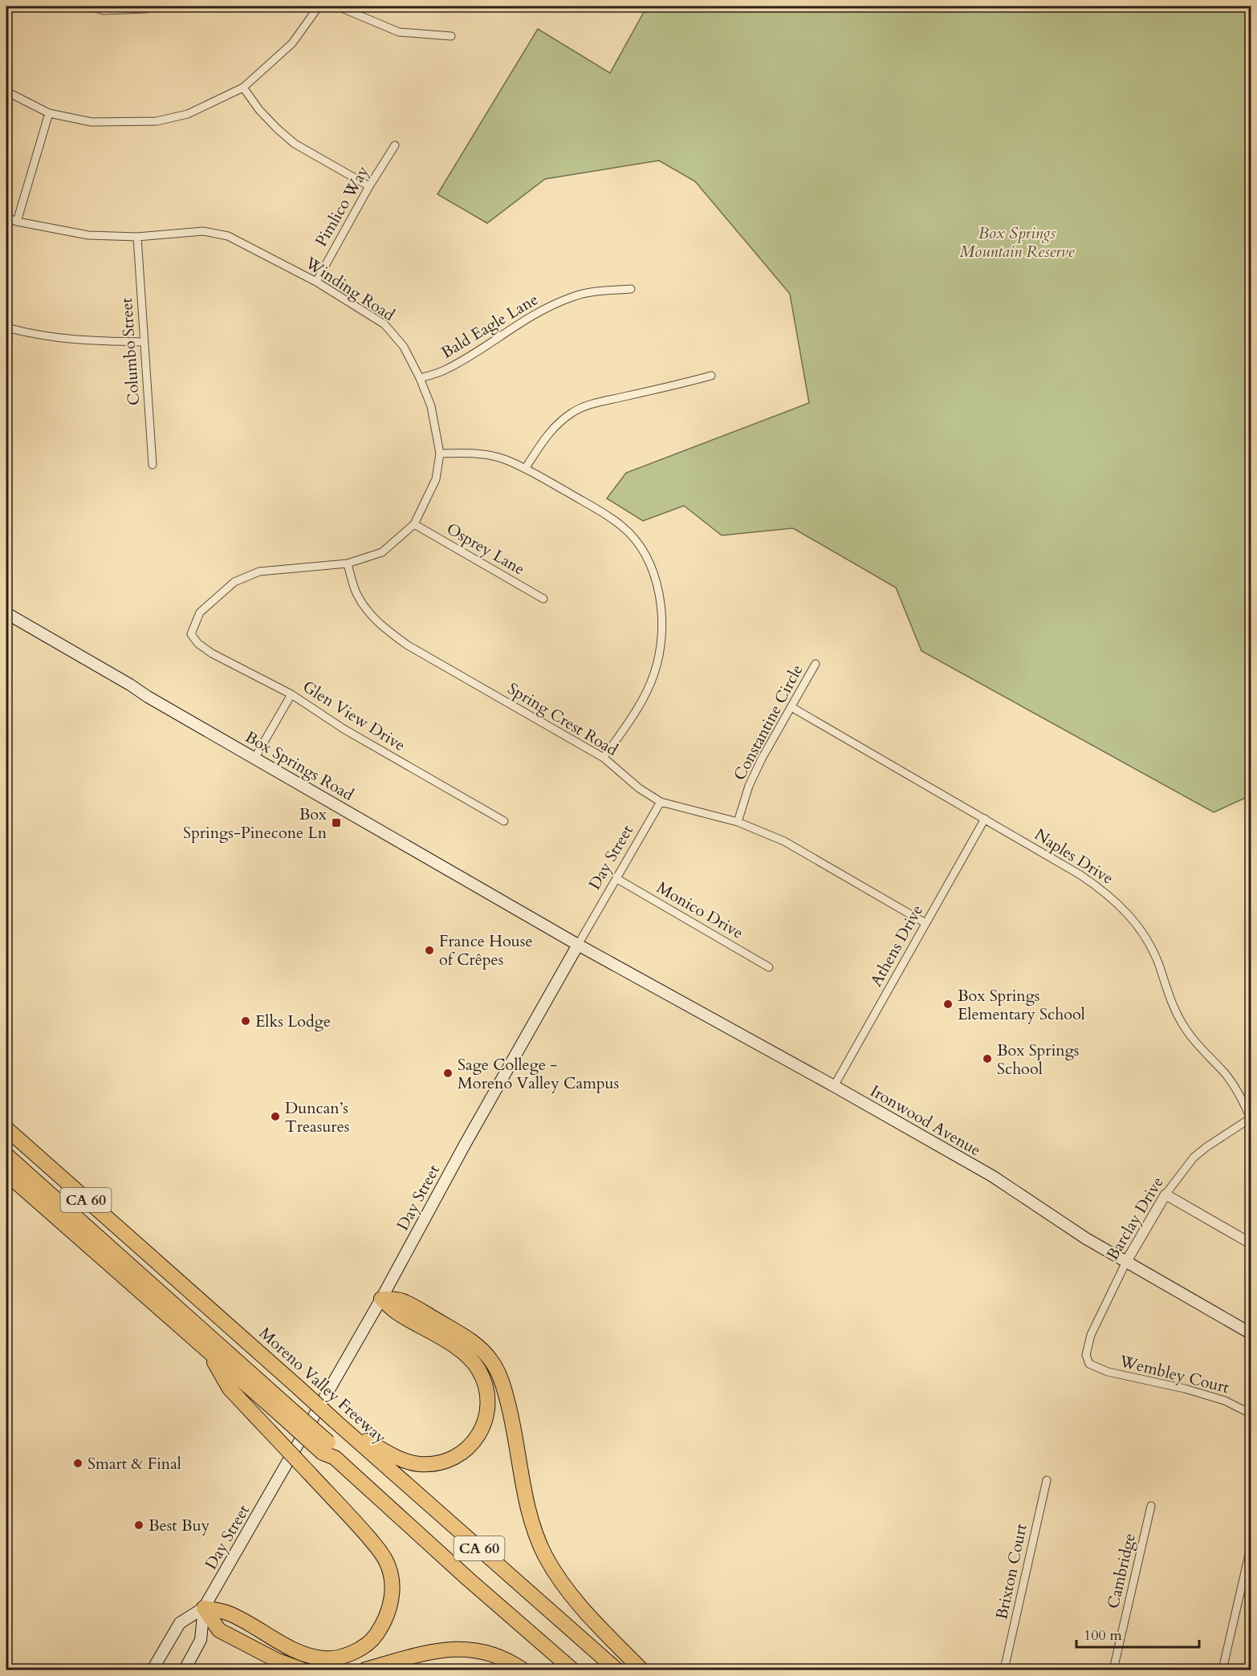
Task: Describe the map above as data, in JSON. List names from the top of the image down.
{
  "streets": {
    "highway": ["CA 60", "Moreno Valley Freeway"],
    "main road": ["Box Springs Road", "Day Street", "Ironwood Avenue"],
    "street": [
      "Pimlico Way",
      "Winding Road",
      "Bald Eagle Lane",
      "Columbo Street",
      "Osprey Lane",
      "Glen View Drive",
      "Spring Crest Road",
      "Constantine Circle",
      "Naples Drive",
      "Monico Drive",
      "Athens Drive",
      "Barclay Drive",
      "Wembley Court",
      "Cambridge",
      "Brixton Court"
    ]
  },
  "crossings": [
    ["Pimlico Way", "Winding Road"],
    ["Winding Road", "Bald Eagle Lane"],
    ["Winding Road", "Columbo Street"],
    ["Winding Road", "Osprey Lane"],
    ["Winding Road", "Glen View Drive"],
    ["Winding Road", "Spring Crest Road"],
    ["Spring Crest Road", "Constantine Circle"],
    ["Spring Crest Road", "Day Street"],
    ["Spring Crest Road", "Athens Drive"],
    ["Constantine Circle", "Naples Drive"],
    ["Box Springs Road", "Day Street"],
    ["Box Springs Road", "Ironwood Avenue"],
    ["Naples Drive", "Athens Drive"],
    ["Naples Drive", "Barclay Drive"],
    ["Day Street", "Monico Drive"],
    ["Day Street", "Ironwood Avenue"],
    ["Athens Drive", "Ironwood Avenue"],
    ["Ironwood Avenue", "Barclay Drive"],
    ["Barclay Drive", "Wembley Court"]
  ],
  "parks": ["Box Springs Mountain Reserve"],
  "places": {
    "transit": ["Box Springs-Pinecone Ln"],
    "other": [
      "France House of Crêpes",
      "Box Springs Elementary School",
      "Elks Lodge",
      "Box Springs School",
      "Sage College - Moreno Valley Campus",
      "Duncan’s Treasures",
      "Smart & Final",
      "Best Buy"
    ]
  },
  "scale_bar": "100 m"
}
